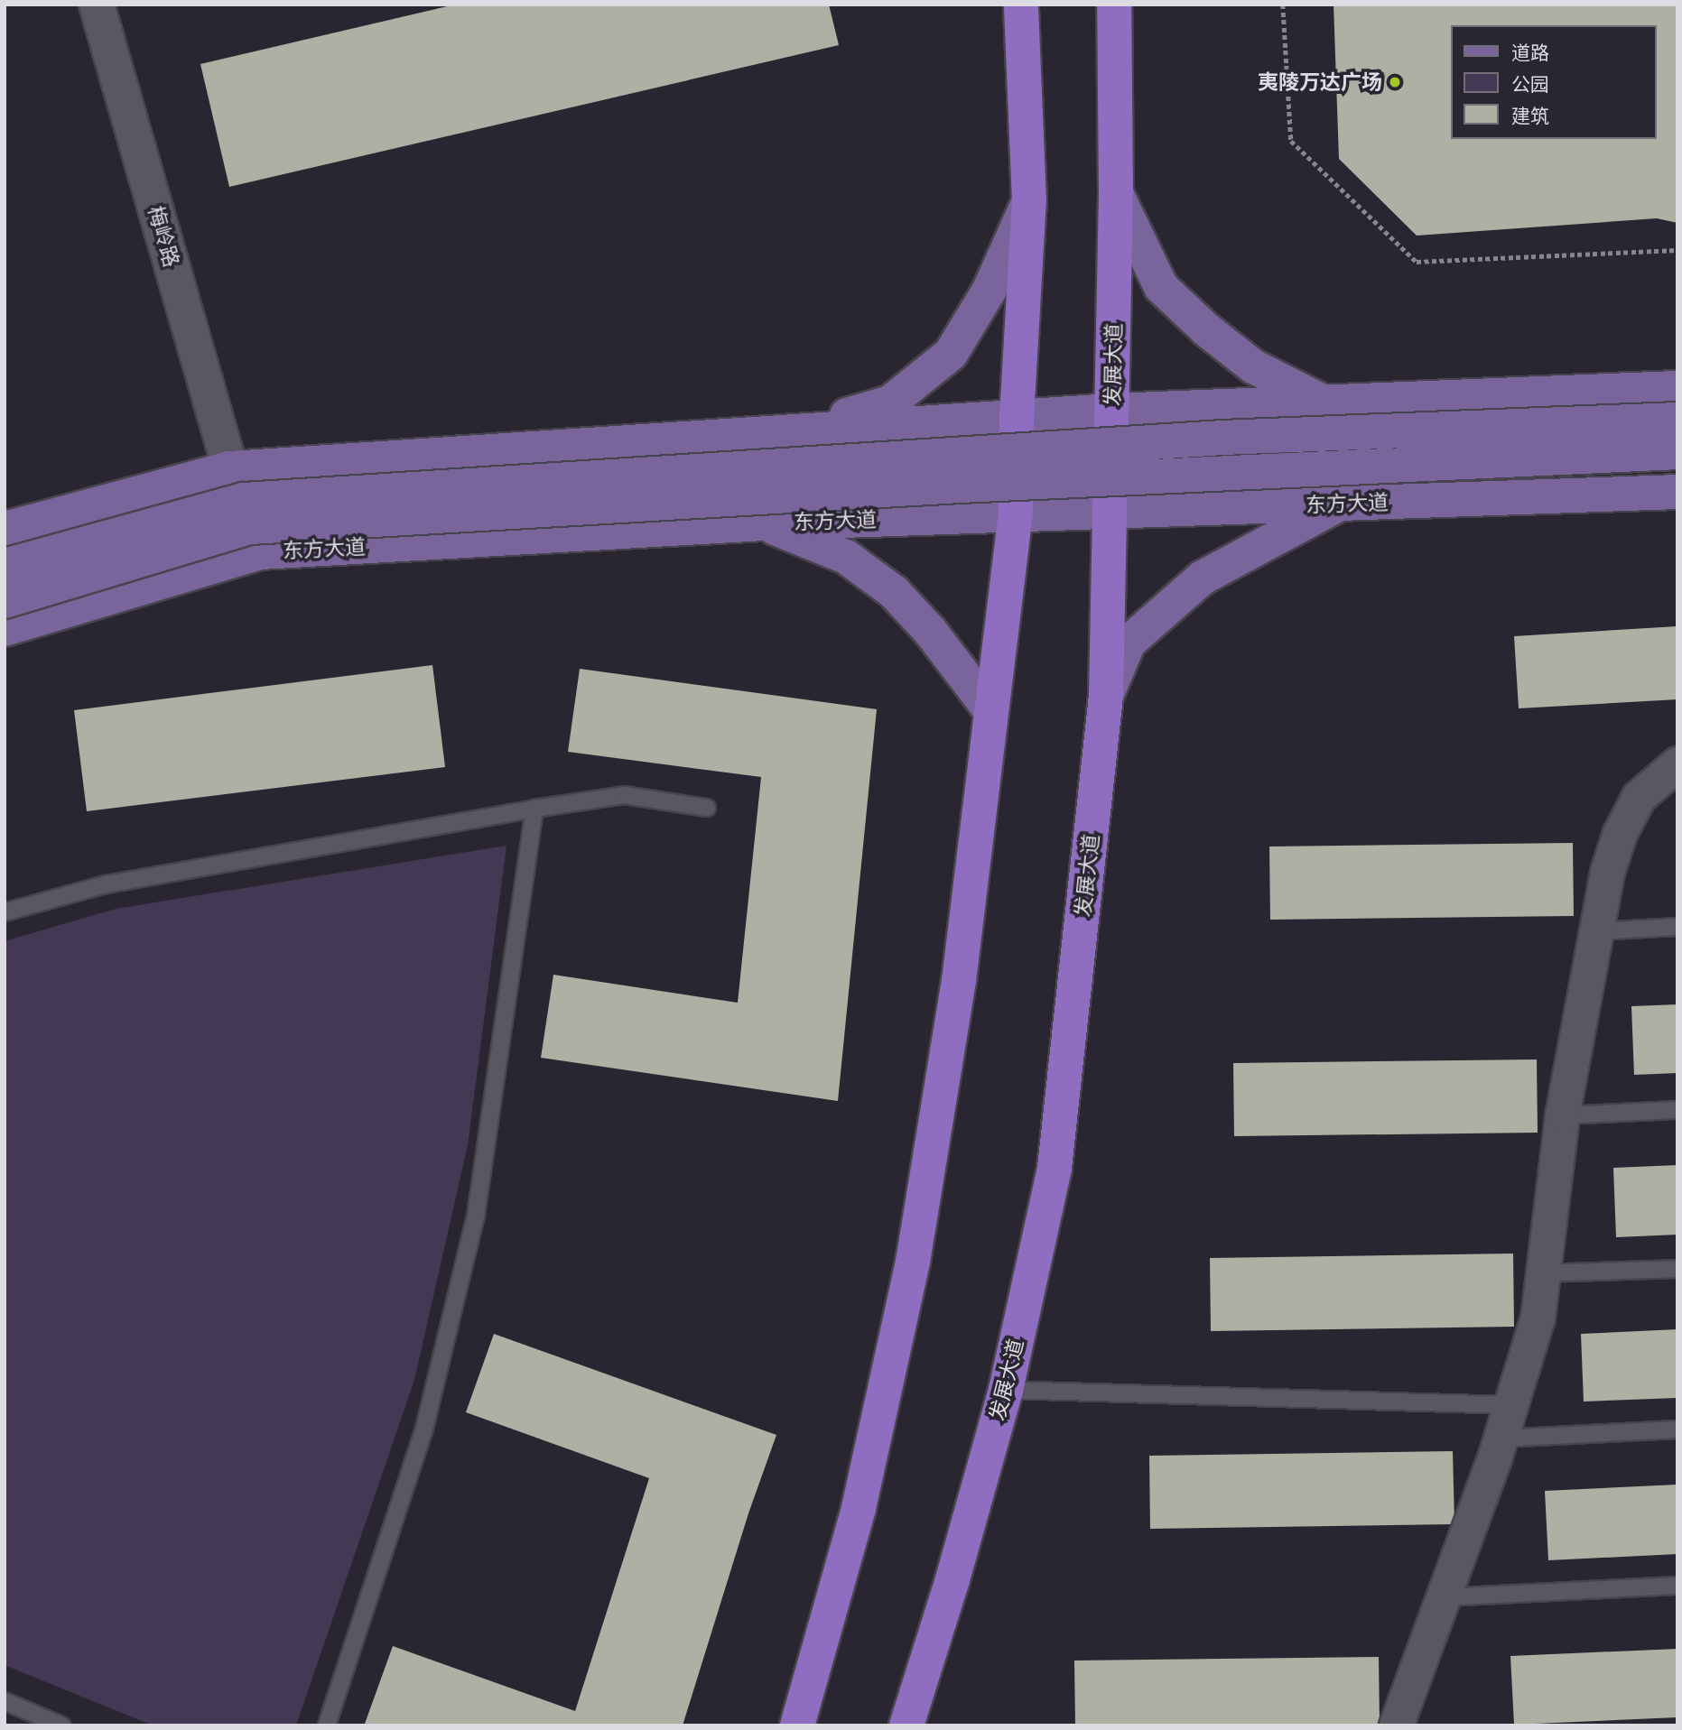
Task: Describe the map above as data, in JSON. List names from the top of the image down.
{
  "streets": {
    "highway": ["发展大道"],
    "main road": ["东方大道"],
    "street": ["梅岭路"]
  },
  "crossings": [
    ["发展大道", "东方大道"]
  ],
  "places": ["夷陵万达广场"],
  "legend": ["道路", "公园", "建筑"]
}
